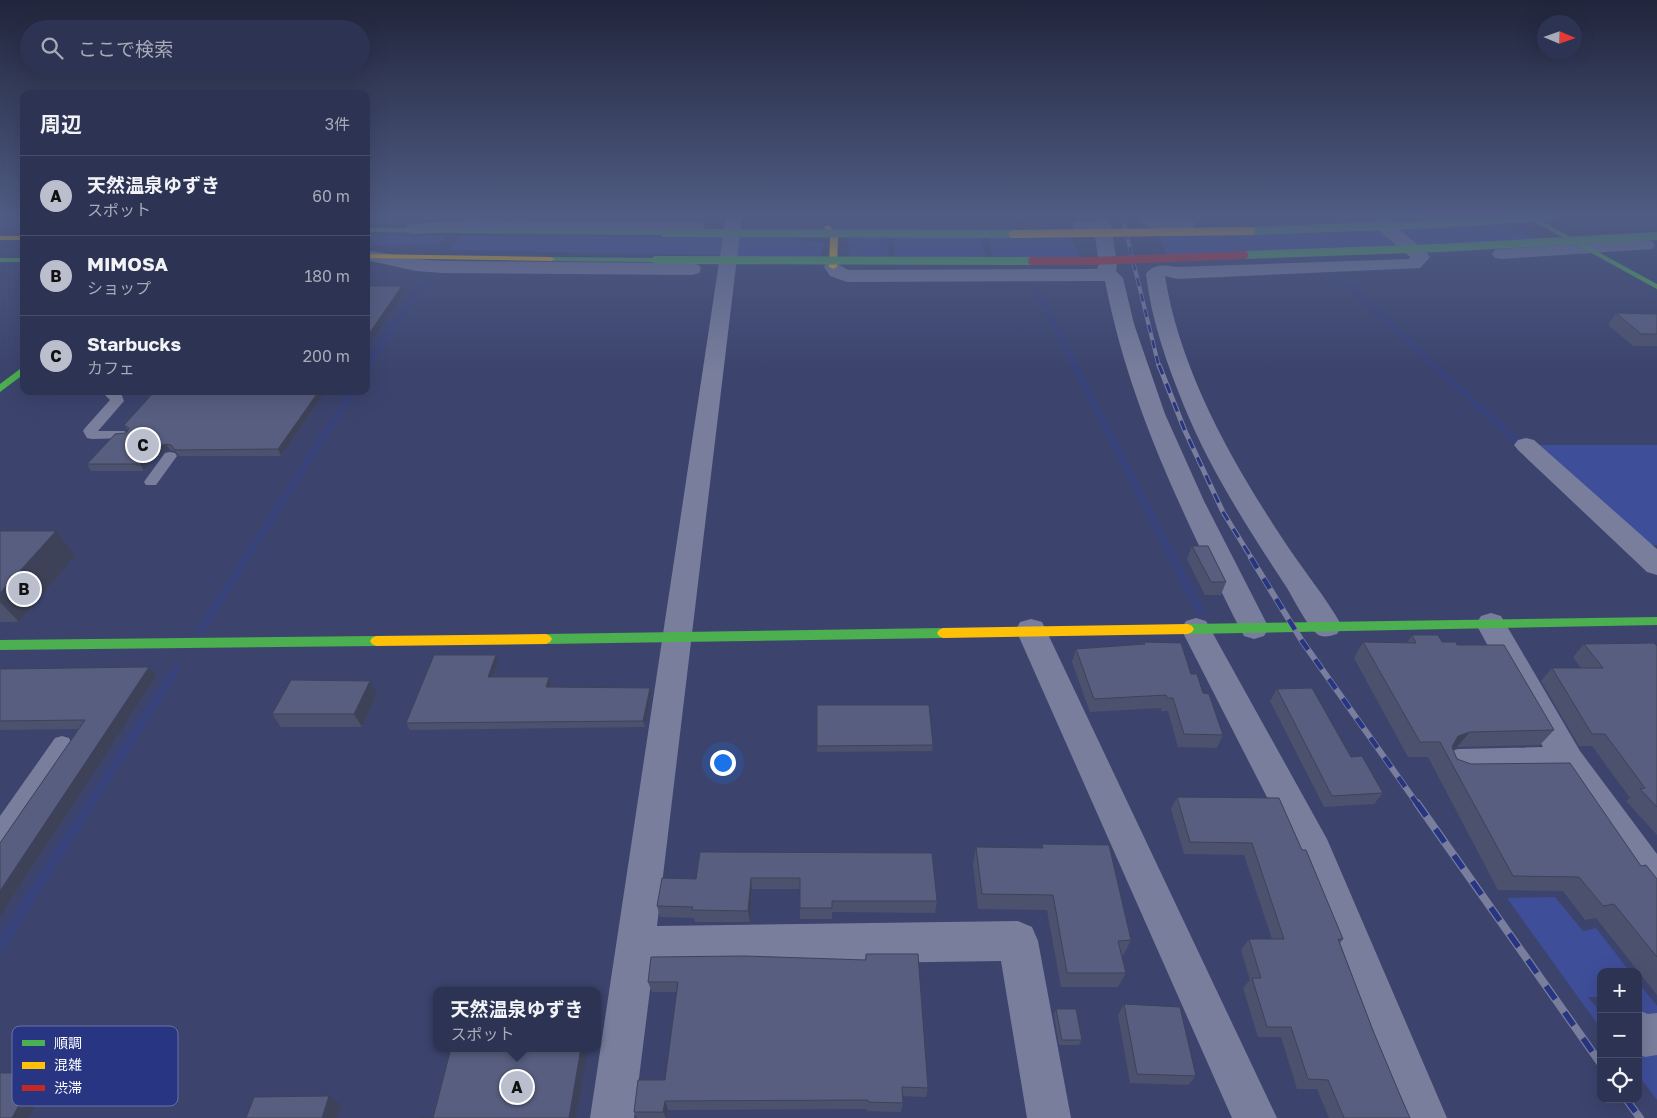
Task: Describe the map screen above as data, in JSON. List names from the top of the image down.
{
  "legend": ["順調", "混雑", "渋滞"],
  "north": "right",
  "page": {
    "search": "ここで検索",
    "heading": ["周辺", "3件"],
    "list": [
      {
        "mark": "A",
        "name": "天然温泉ゆずき",
        "note": "スポット",
        "value": "60 m"
      },
      {
        "mark": "B",
        "name": "MIMOSA",
        "note": "ショップ",
        "value": "180 m"
      },
      {
        "mark": "C",
        "name": "Starbucks",
        "note": "カフェ",
        "value": "200 m"
      }
    ],
    "pins": ["C", "B", "A"],
    "map_buttons": ["+", "−"],
    "popup": ["天然温泉ゆずき", "スポット"]
  }
}
